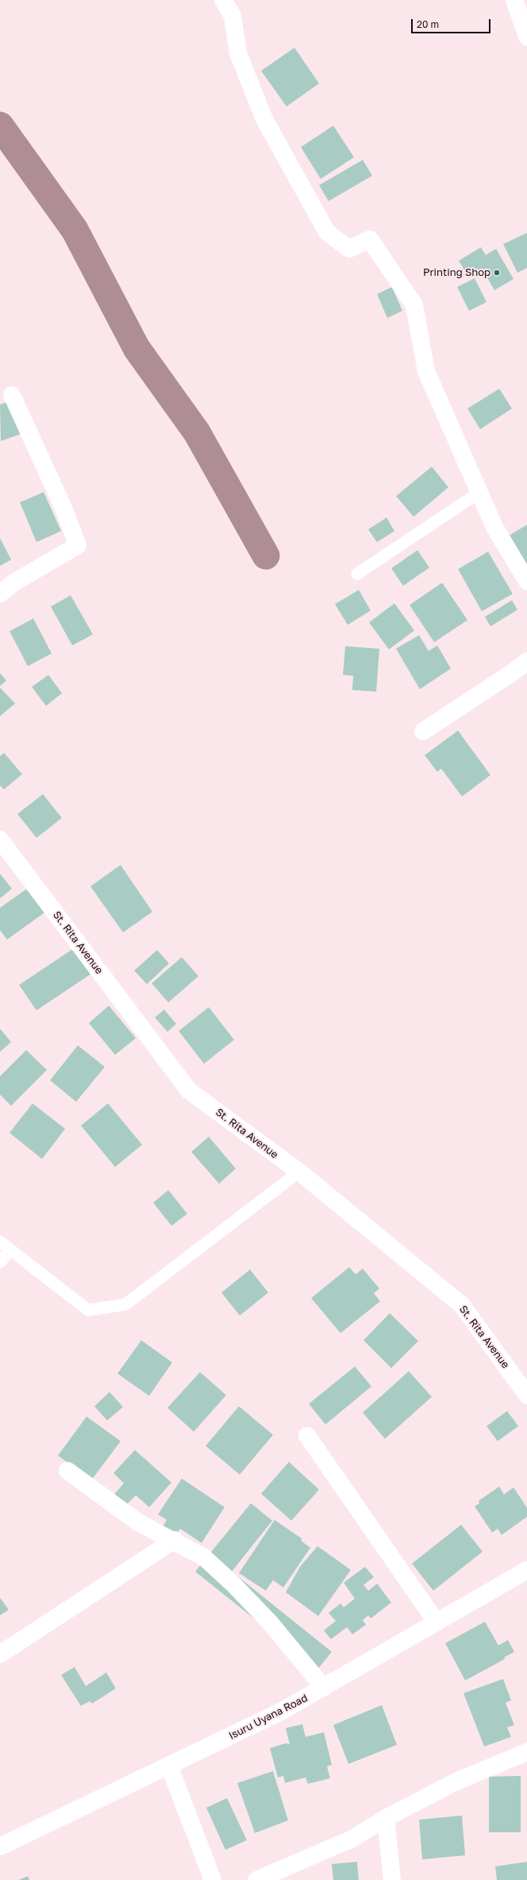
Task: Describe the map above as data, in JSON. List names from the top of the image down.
{
  "streets": {
    "street": ["St. Rita Avenue", "Isuru Uyana Road"]
  },
  "places": ["Printing Shop"],
  "scale_bar": "20 m"
}
